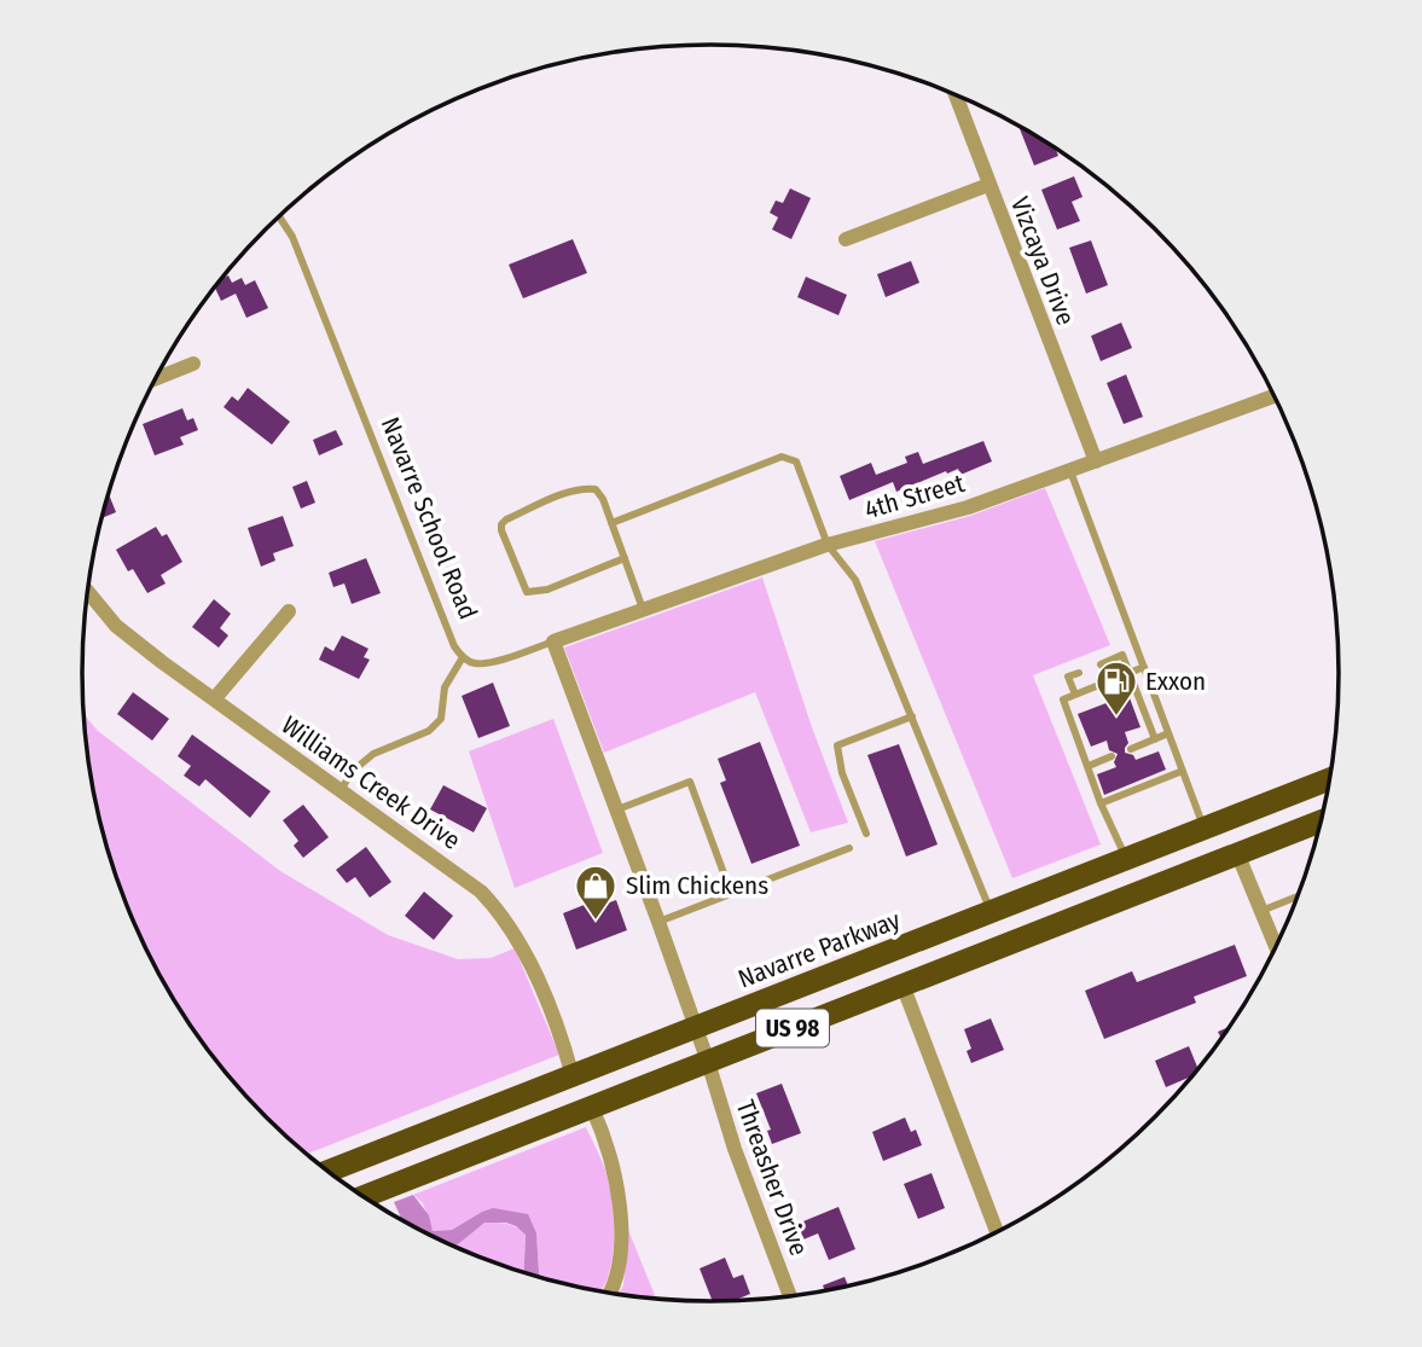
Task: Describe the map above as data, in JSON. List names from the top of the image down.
{
  "streets": {
    "highway": ["Navarre Parkway", "US 98"],
    "street": [
      "Vizcaya Drive",
      "4th Street",
      "Williams Creek Drive",
      "Threasher Drive"
    ],
    "lane": ["Navarre School Road"]
  },
  "crossings": [
    ["Vizcaya Drive", "4th Street"],
    ["4th Street", "Navarre School Road"],
    ["Williams Creek Drive", "Navarre Parkway"],
    ["US 98", "Threasher Drive"]
  ],
  "places": {
    "fuel station": ["Exxon"],
    "shop": ["Slim Chickens"]
  }
}
